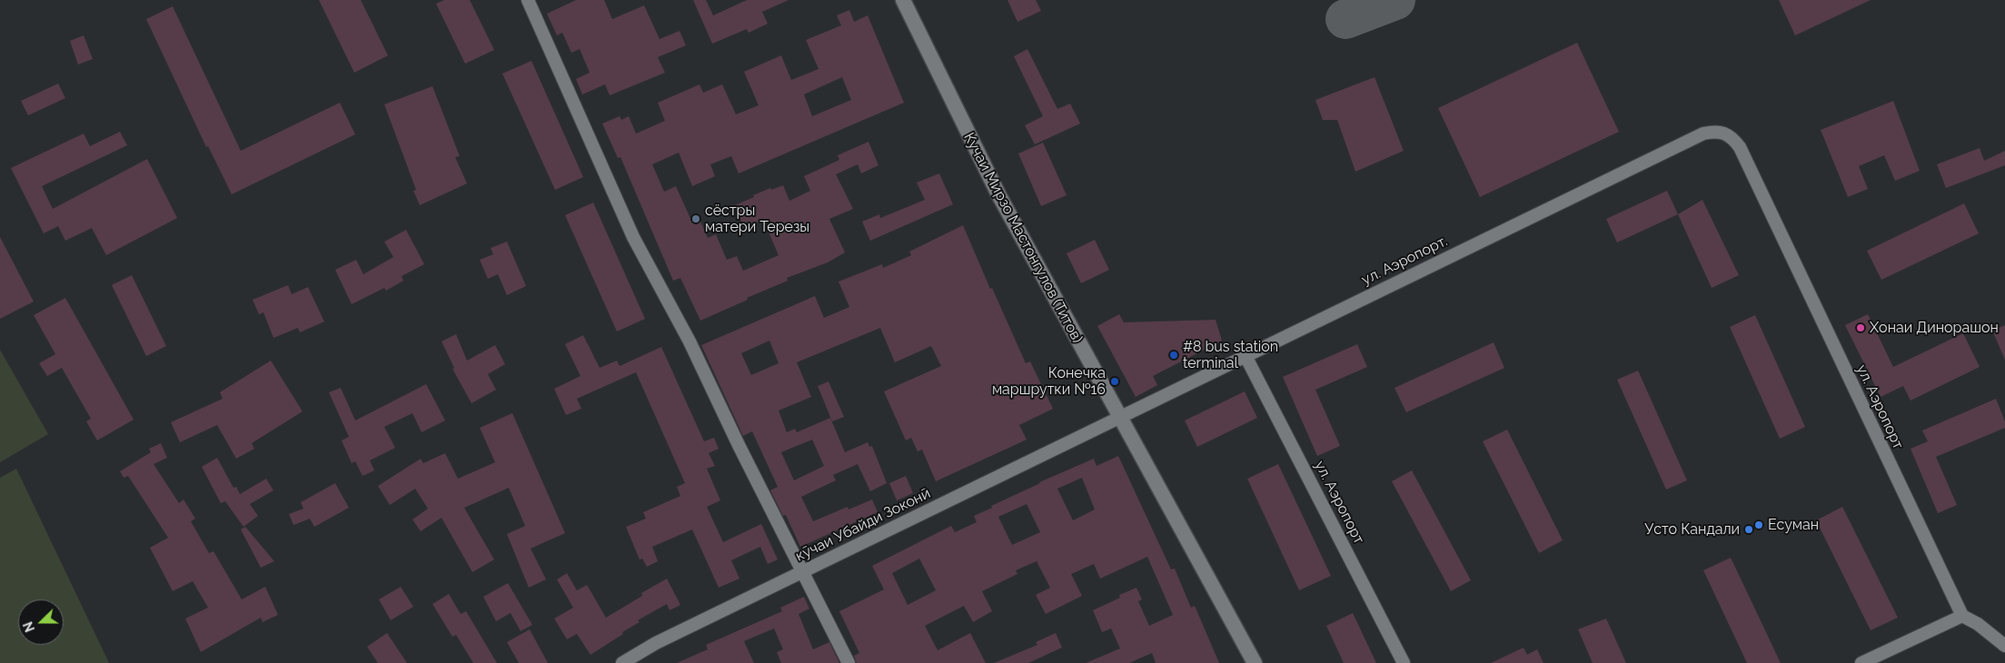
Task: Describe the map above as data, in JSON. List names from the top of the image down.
{
  "streets": {
    "street": [
      "Кучаи Мирзо Мастонгулов (Титов)",
      "ул. Аэропорт.",
      "ул. Аэропорт",
      "кӯчаи Убайди Зоконӣ"
    ]
  },
  "crossings": [
    ["Кучаи Мирзо Мастонгулов (Титов)", "ул. Аэропорт."],
    ["Кучаи Мирзо Мастонгулов (Титов)", "кӯчаи Убайди Зоконӣ"],
    ["ул. Аэропорт.", "ул. Аэропорт"],
    ["ул. Аэропорт.", "кӯчаи Убайди Зоконӣ"]
  ],
  "places": [
    "сёстры матери Терезы",
    "Хонаи Динорашон",
    "#8 bus station terminal",
    "Конечка маршрутки №16",
    "Есуман",
    "Усто Кандали"
  ],
  "north": "left"
}
